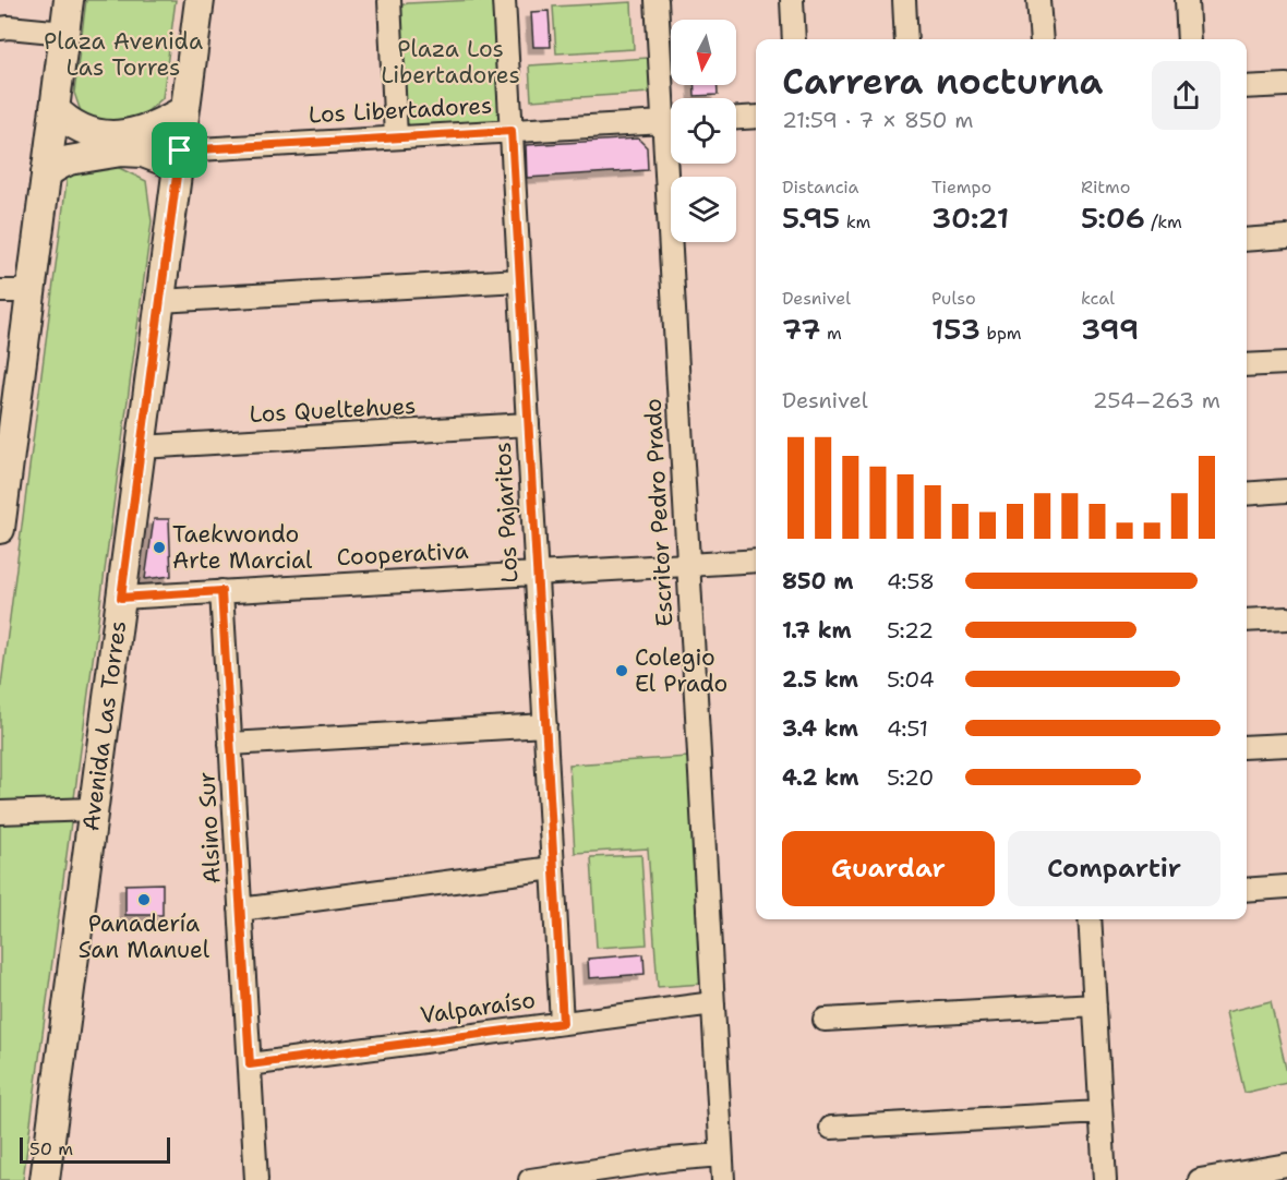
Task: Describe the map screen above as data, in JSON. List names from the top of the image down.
{
  "streets": {
    "street": [
      "Los Libertadores",
      "Los Queltehues",
      "Los Pajaritos",
      "Escritor Pedro Prado",
      "Cooperativa",
      "Avenida Las Torres",
      "Alsino Sur",
      "Valparaíso"
    ]
  },
  "crossings": [
    ["Los Libertadores", "Los Pajaritos"],
    ["Los Libertadores", "Avenida Las Torres"],
    ["Los Queltehues", "Los Pajaritos"],
    ["Los Queltehues", "Avenida Las Torres"],
    ["Los Pajaritos", "Cooperativa"],
    ["Los Pajaritos", "Valparaíso"],
    ["Escritor Pedro Prado", "Cooperativa"],
    ["Escritor Pedro Prado", "Valparaíso"],
    ["Cooperativa", "Avenida Las Torres"],
    ["Cooperativa", "Alsino Sur"],
    ["Alsino Sur", "Valparaíso"]
  ],
  "parks": ["Plaza Avenida Las Torres", "Plaza Los Libertadores"],
  "places": ["Taekwondo Arte Marcial", "Colegio El Prado", "Panadería San Manuel"],
  "scale_bar": "50 m",
  "north": "bottom",
  "page": {
    "heading": ["Carrera nocturna", "21:59 · 7 × 850 m"],
    "stats": [
      ["Distancia", "5.95 km"],
      ["Tiempo", "30:21"],
      ["Ritmo", "5:06 /km"],
      ["Desnivel", "77 m"],
      ["Pulso", "153 bpm"],
      ["kcal", "399"]
    ],
    "chart": ["Desnivel", "254–263 m"],
    "list": [
      {
        "name": "850 m",
        "note": "4:58"
      },
      {
        "name": "1.7 km",
        "note": "5:22"
      },
      {
        "name": "2.5 km",
        "note": "5:04"
      },
      {
        "name": "3.4 km",
        "note": "4:51"
      },
      {
        "name": "4.2 km",
        "note": "5:20"
      }
    ],
    "buttons": ["Guardar", "Compartir"],
    "scale": "50 m"
  }
}
